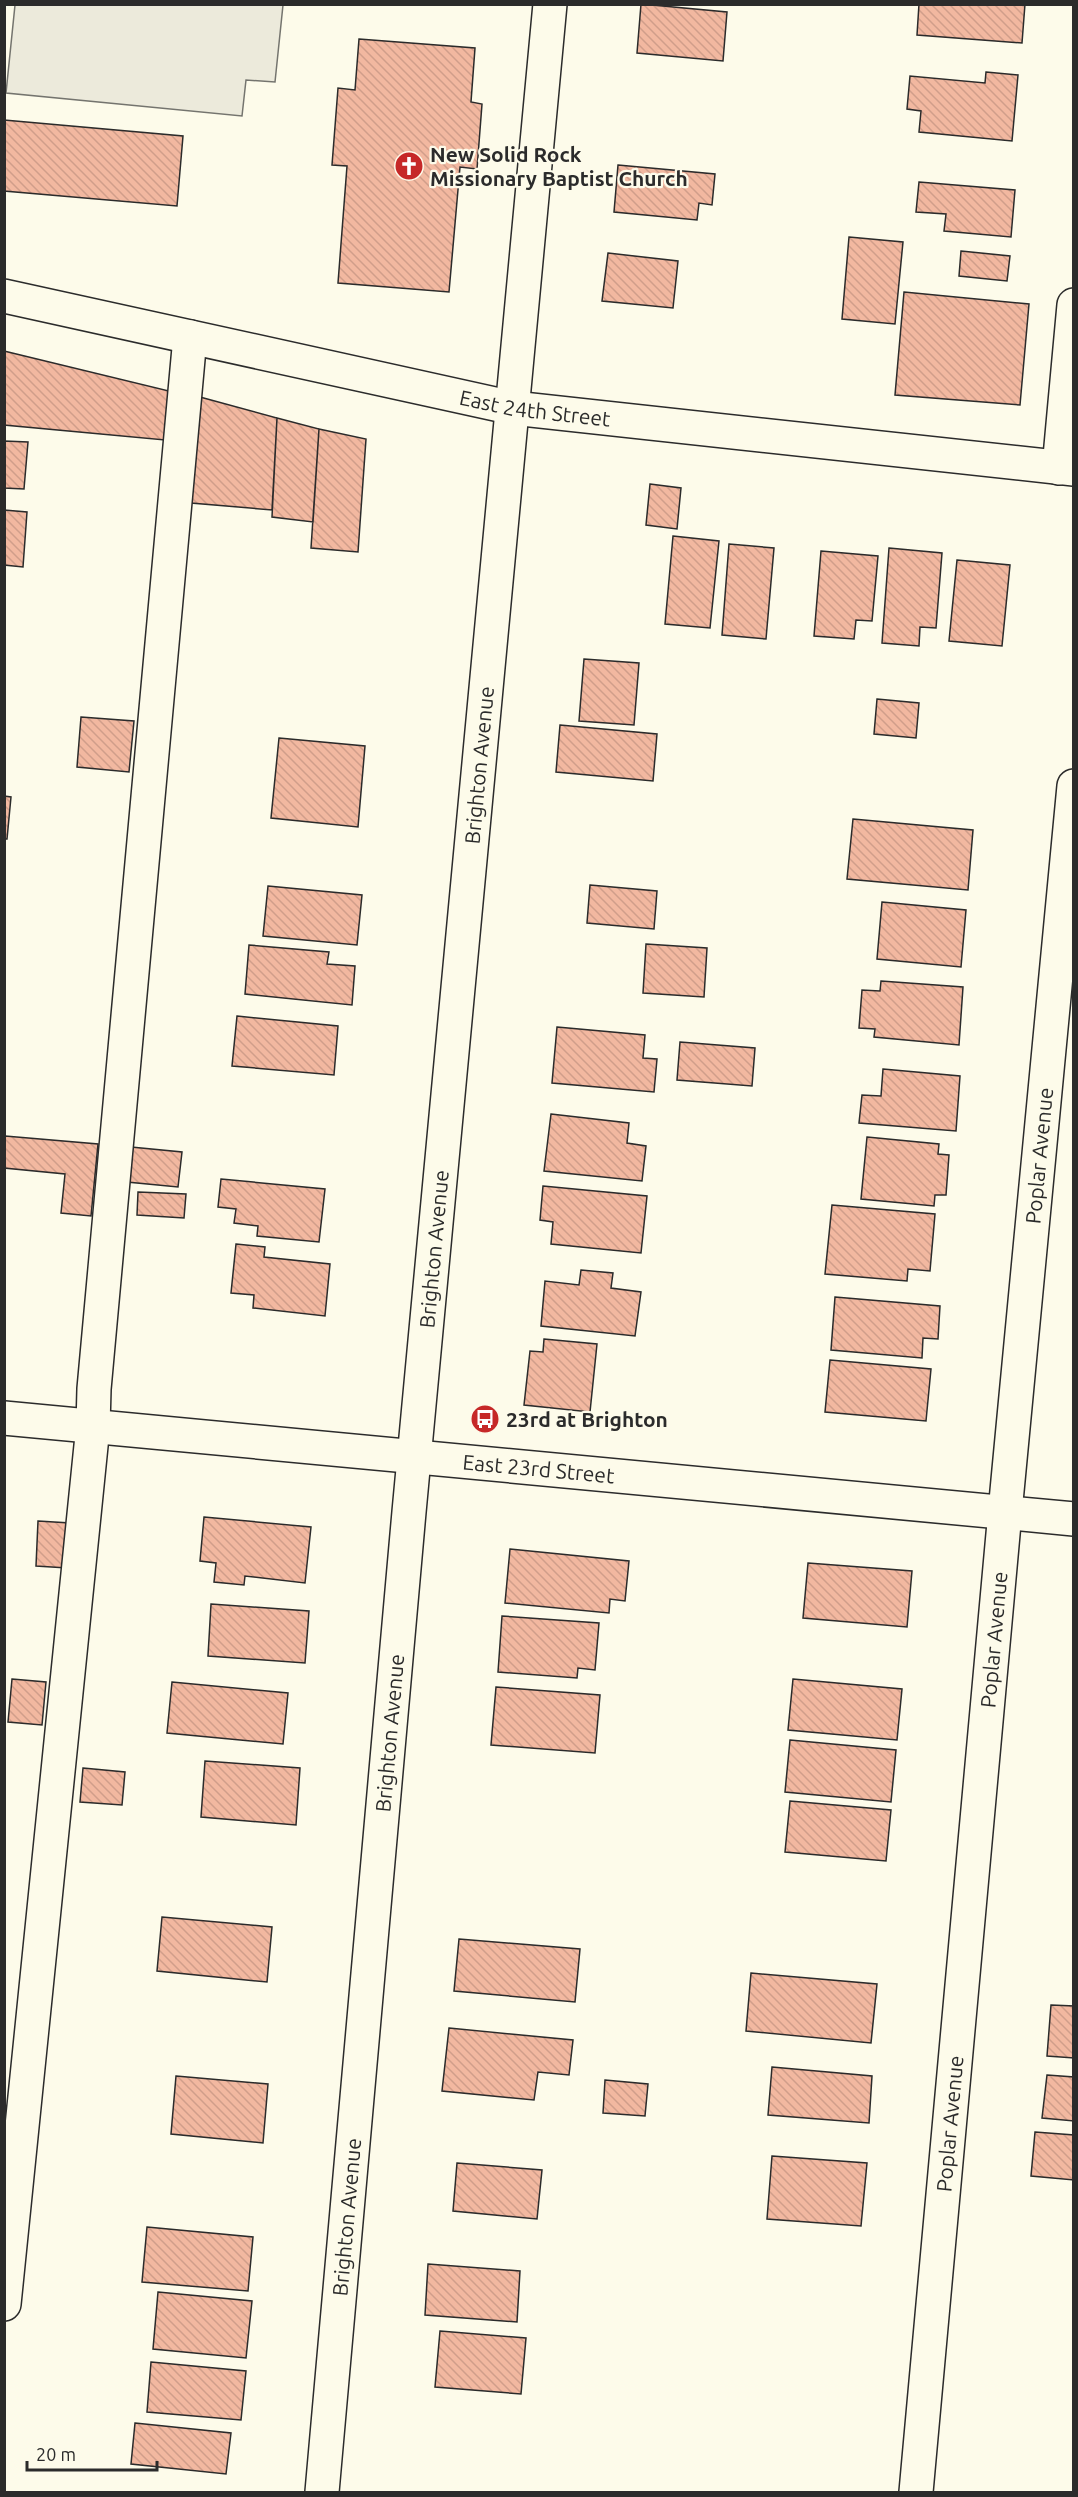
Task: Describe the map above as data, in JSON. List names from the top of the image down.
{
  "streets": {
    "street": [
      "East 24th Street",
      "Brighton Avenue",
      "Poplar Avenue",
      "East 23rd Street"
    ]
  },
  "crossings": [
    ["East 24th Street", "Brighton Avenue"],
    ["Brighton Avenue", "East 23rd Street"],
    ["Poplar Avenue", "East 23rd Street"]
  ],
  "places": {
    "church": ["New Solid Rock Missionary Baptist Church"],
    "bus stop": ["23rd at Brighton"]
  },
  "scale_bar": "20 m"
}
